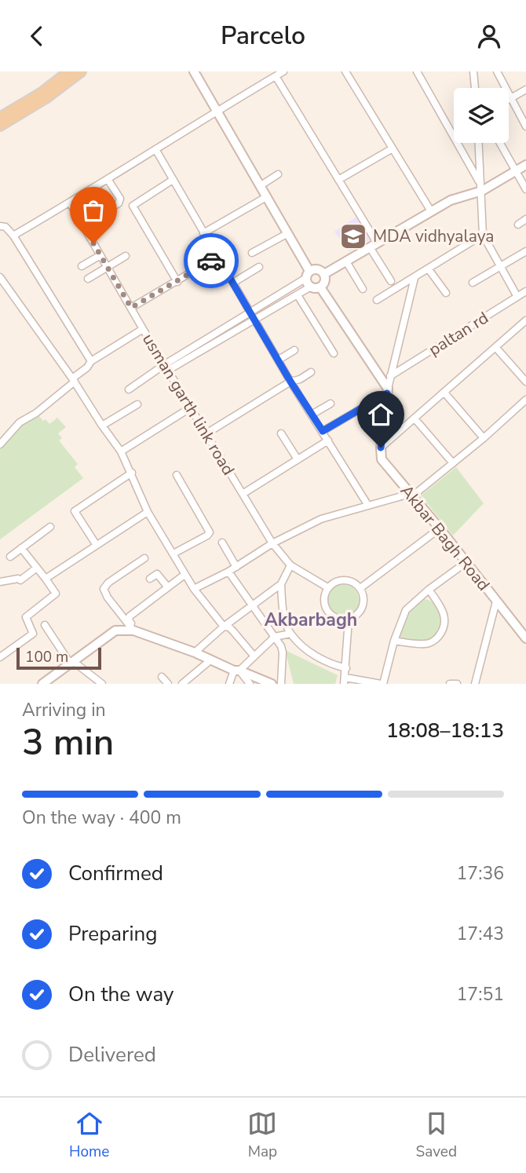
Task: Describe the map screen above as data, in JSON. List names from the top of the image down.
{
  "streets": {
    "street": ["paltan rd", "usman garth link road", "Akbar Bagh Road"]
  },
  "districts": ["Akbarbagh"],
  "places": {
    "school or university": ["MDA vidhyalaya"]
  },
  "scale_bar": "100 m",
  "page": {
    "header": "Parcelo",
    "scale": "100 m",
    "heading": ["3 min", "Arriving in", "18:08–18:13"],
    "bar": "On the way · 400 m",
    "list": [
      ["Confirmed", "17:36"],
      ["Preparing", "17:43"],
      ["On the way", "17:51"],
      "Delivered"
    ],
    "tabs": ["Home", "Map", "Saved"]
  }
}
